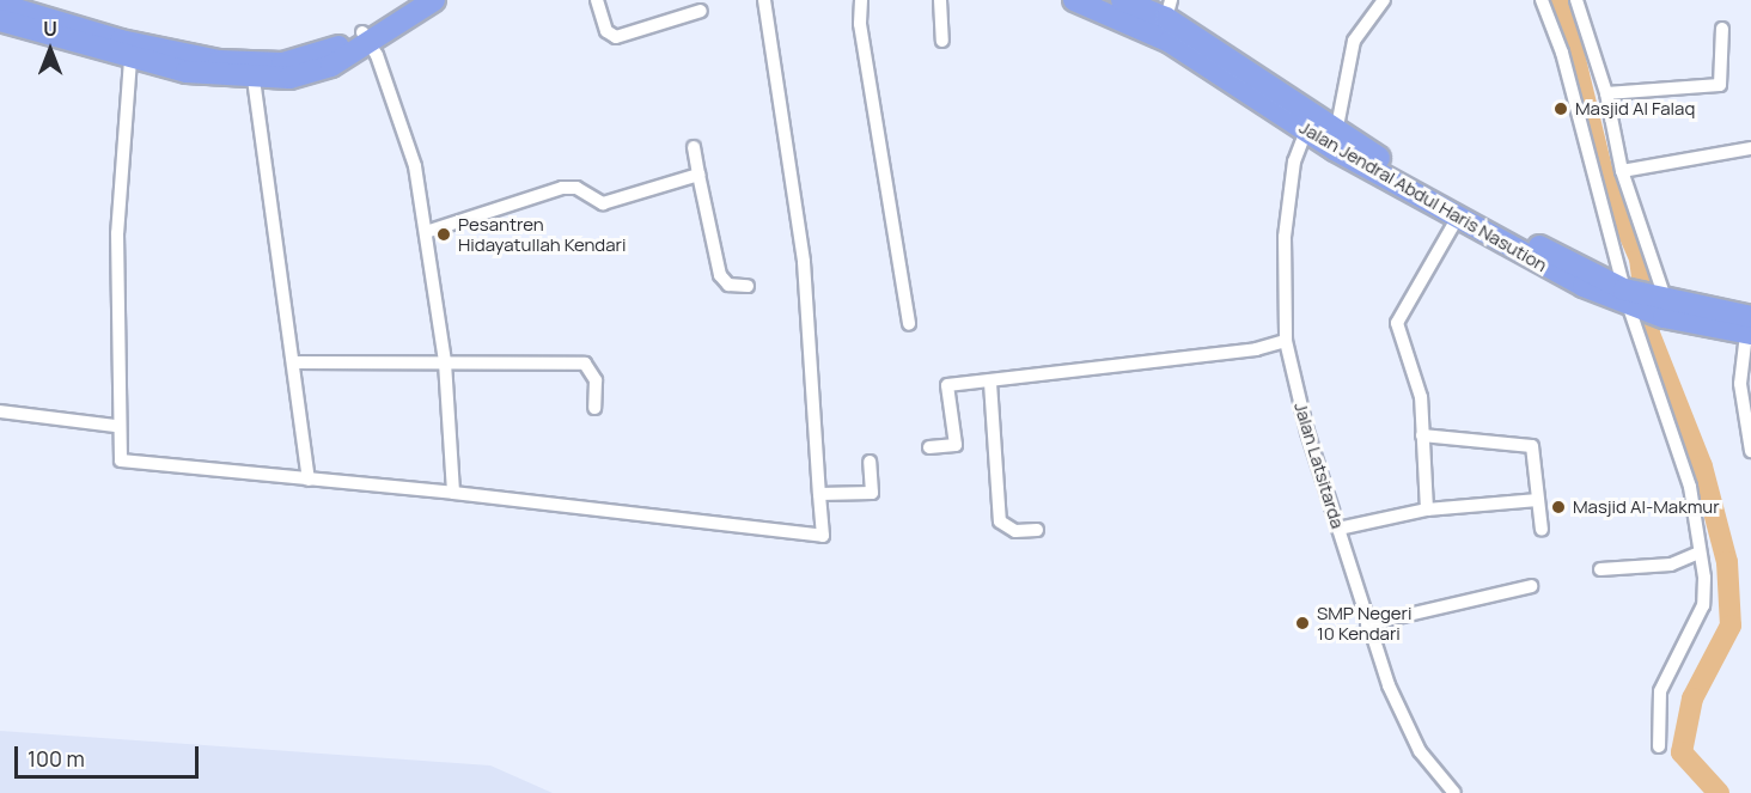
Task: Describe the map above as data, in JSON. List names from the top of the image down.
{
  "streets": {
    "highway": ["Jalan Jendral Abdul Haris Nasution"],
    "street": ["Jalan Latsitarda"]
  },
  "crossings": [
    ["Jalan Jendral Abdul Haris Nasution", "Jalan Latsitarda"]
  ],
  "places": [
    "Masjid Al Falaq",
    "Pesantren Hidayatullah Kendari",
    "Masjid Al-Makmur",
    "SMP Negeri 10 Kendari"
  ],
  "scale_bar": "100 m",
  "north": "top"
}
